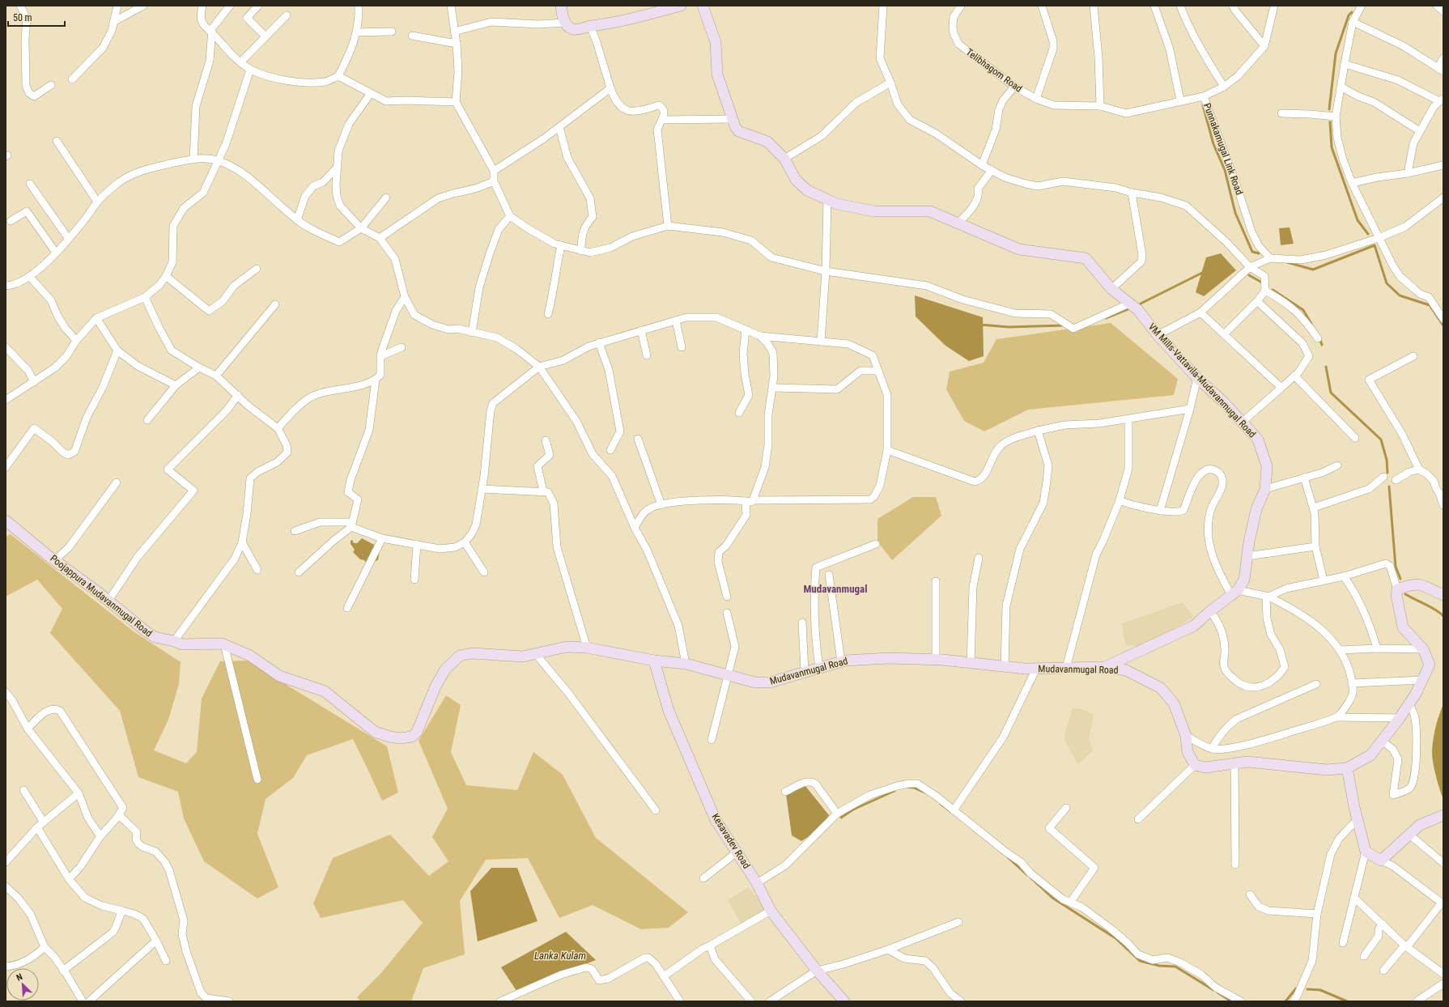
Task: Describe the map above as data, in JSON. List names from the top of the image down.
{
  "streets": {
    "street": [
      "Telibhagom Road",
      "Punnakamugal Link Road",
      "VM Mills-Vattavila-Mudavanmugal Road",
      "Poojappura Mudavanmugal Road",
      "Mudavanmugal Road",
      "Kesavadev Road"
    ]
  },
  "crossings": [
    ["Telibhagom Road", "Punnakamugal Link Road"],
    ["Poojappura Mudavanmugal Road", "Mudavanmugal Road"],
    ["Poojappura Mudavanmugal Road", "Kesavadev Road"],
    ["Mudavanmugal Road", "Kesavadev Road"]
  ],
  "districts": ["Mudavanmugal"],
  "water": ["Lanka Kulam"],
  "scale_bar": "50 m",
  "north": "top left"
}
